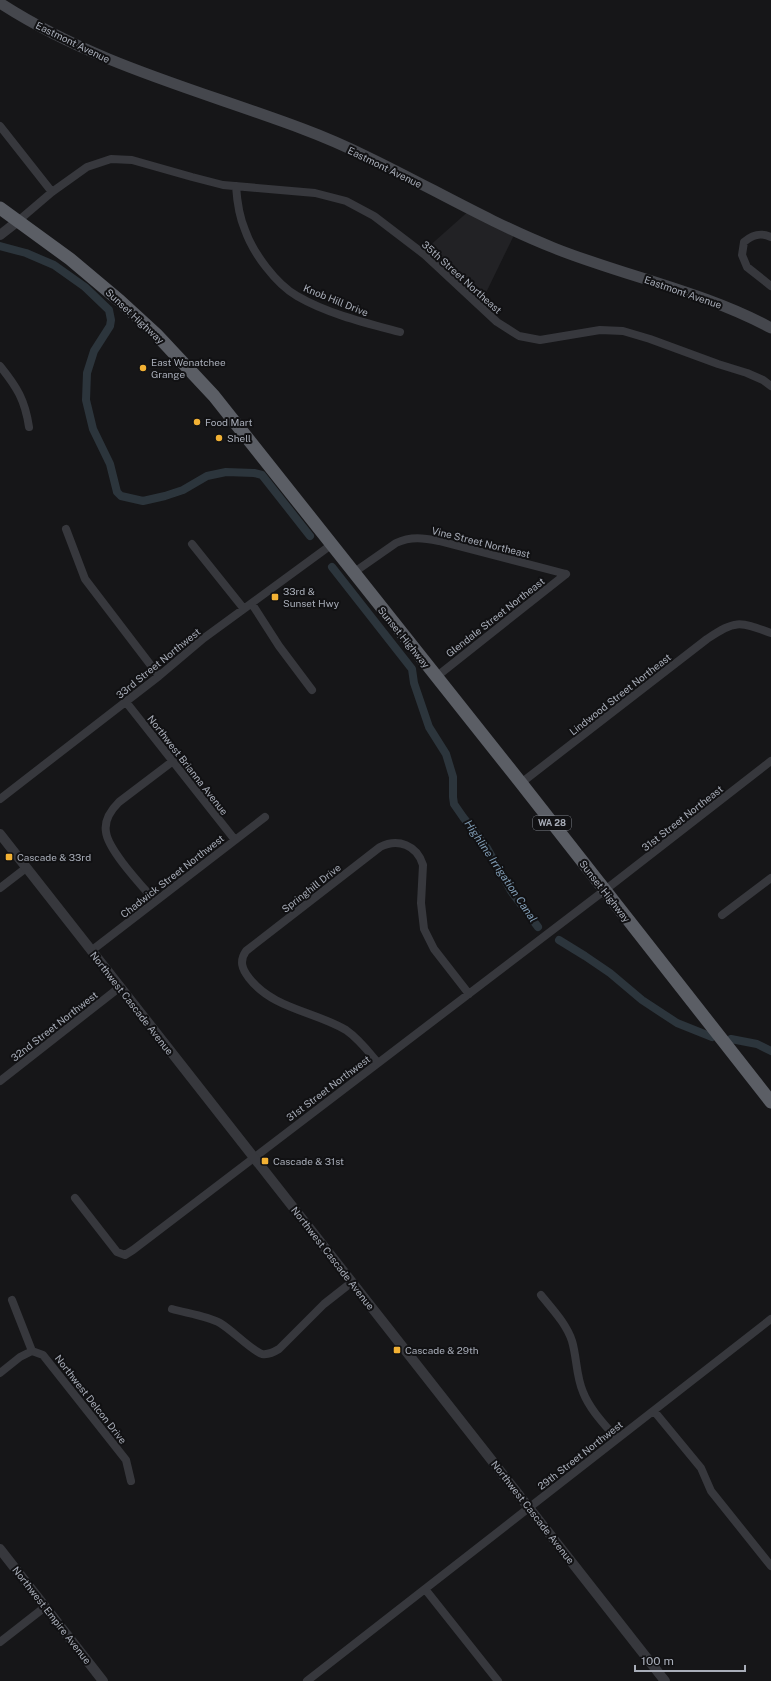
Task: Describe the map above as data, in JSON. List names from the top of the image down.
{
  "streets": {
    "highway": ["Sunset Highway", "WA 28"],
    "main road": ["Eastmont Avenue"],
    "street": [
      "35th Street Northeast",
      "Knob Hill Drive",
      "Vine Street Northeast",
      "Glendale Street Northeast",
      "33rd Street Northwest",
      "Lindwood Street Northeast",
      "Northwest Brianna Avenue",
      "31st Street Northeast",
      "Chadwick Street Northwest",
      "Springhill Drive",
      "Northwest Cascade Avenue",
      "32nd Street Northwest",
      "31st Street Northwest",
      "Northwest Delcon Drive",
      "29th Street Northwest",
      "Northwest Empire Avenue"
    ]
  },
  "crossings": [
    ["35th Street Northeast", "Knob Hill Drive"],
    ["35th Street Northeast", "Sunset Highway"],
    ["Sunset Highway", "Vine Street Northeast"],
    ["Sunset Highway", "Glendale Street Northeast"],
    ["Sunset Highway", "33rd Street Northwest"],
    ["Sunset Highway", "Lindwood Street Northeast"],
    ["Sunset Highway", "31st Street Northeast"],
    ["Sunset Highway", "31st Street Northwest"],
    ["Vine Street Northeast", "Glendale Street Northeast"],
    ["33rd Street Northwest", "Northwest Brianna Avenue"],
    ["Northwest Brianna Avenue", "Chadwick Street Northwest"],
    ["31st Street Northeast", "31st Street Northwest"],
    ["Chadwick Street Northwest", "Northwest Cascade Avenue"],
    ["Springhill Drive", "31st Street Northwest"],
    ["Northwest Cascade Avenue", "32nd Street Northwest"],
    ["Northwest Cascade Avenue", "31st Street Northwest"],
    ["Northwest Cascade Avenue", "29th Street Northwest"]
  ],
  "water": ["Highline Irrigation Canal"],
  "places": {
    "other": ["East Wenatchee Grange", "Food Mart", "Shell"],
    "transit": [
      "33rd & Sunset Hwy",
      "Cascade & 33rd",
      "Cascade & 31st",
      "Cascade & 29th"
    ]
  },
  "scale_bar": "100 m"
}
